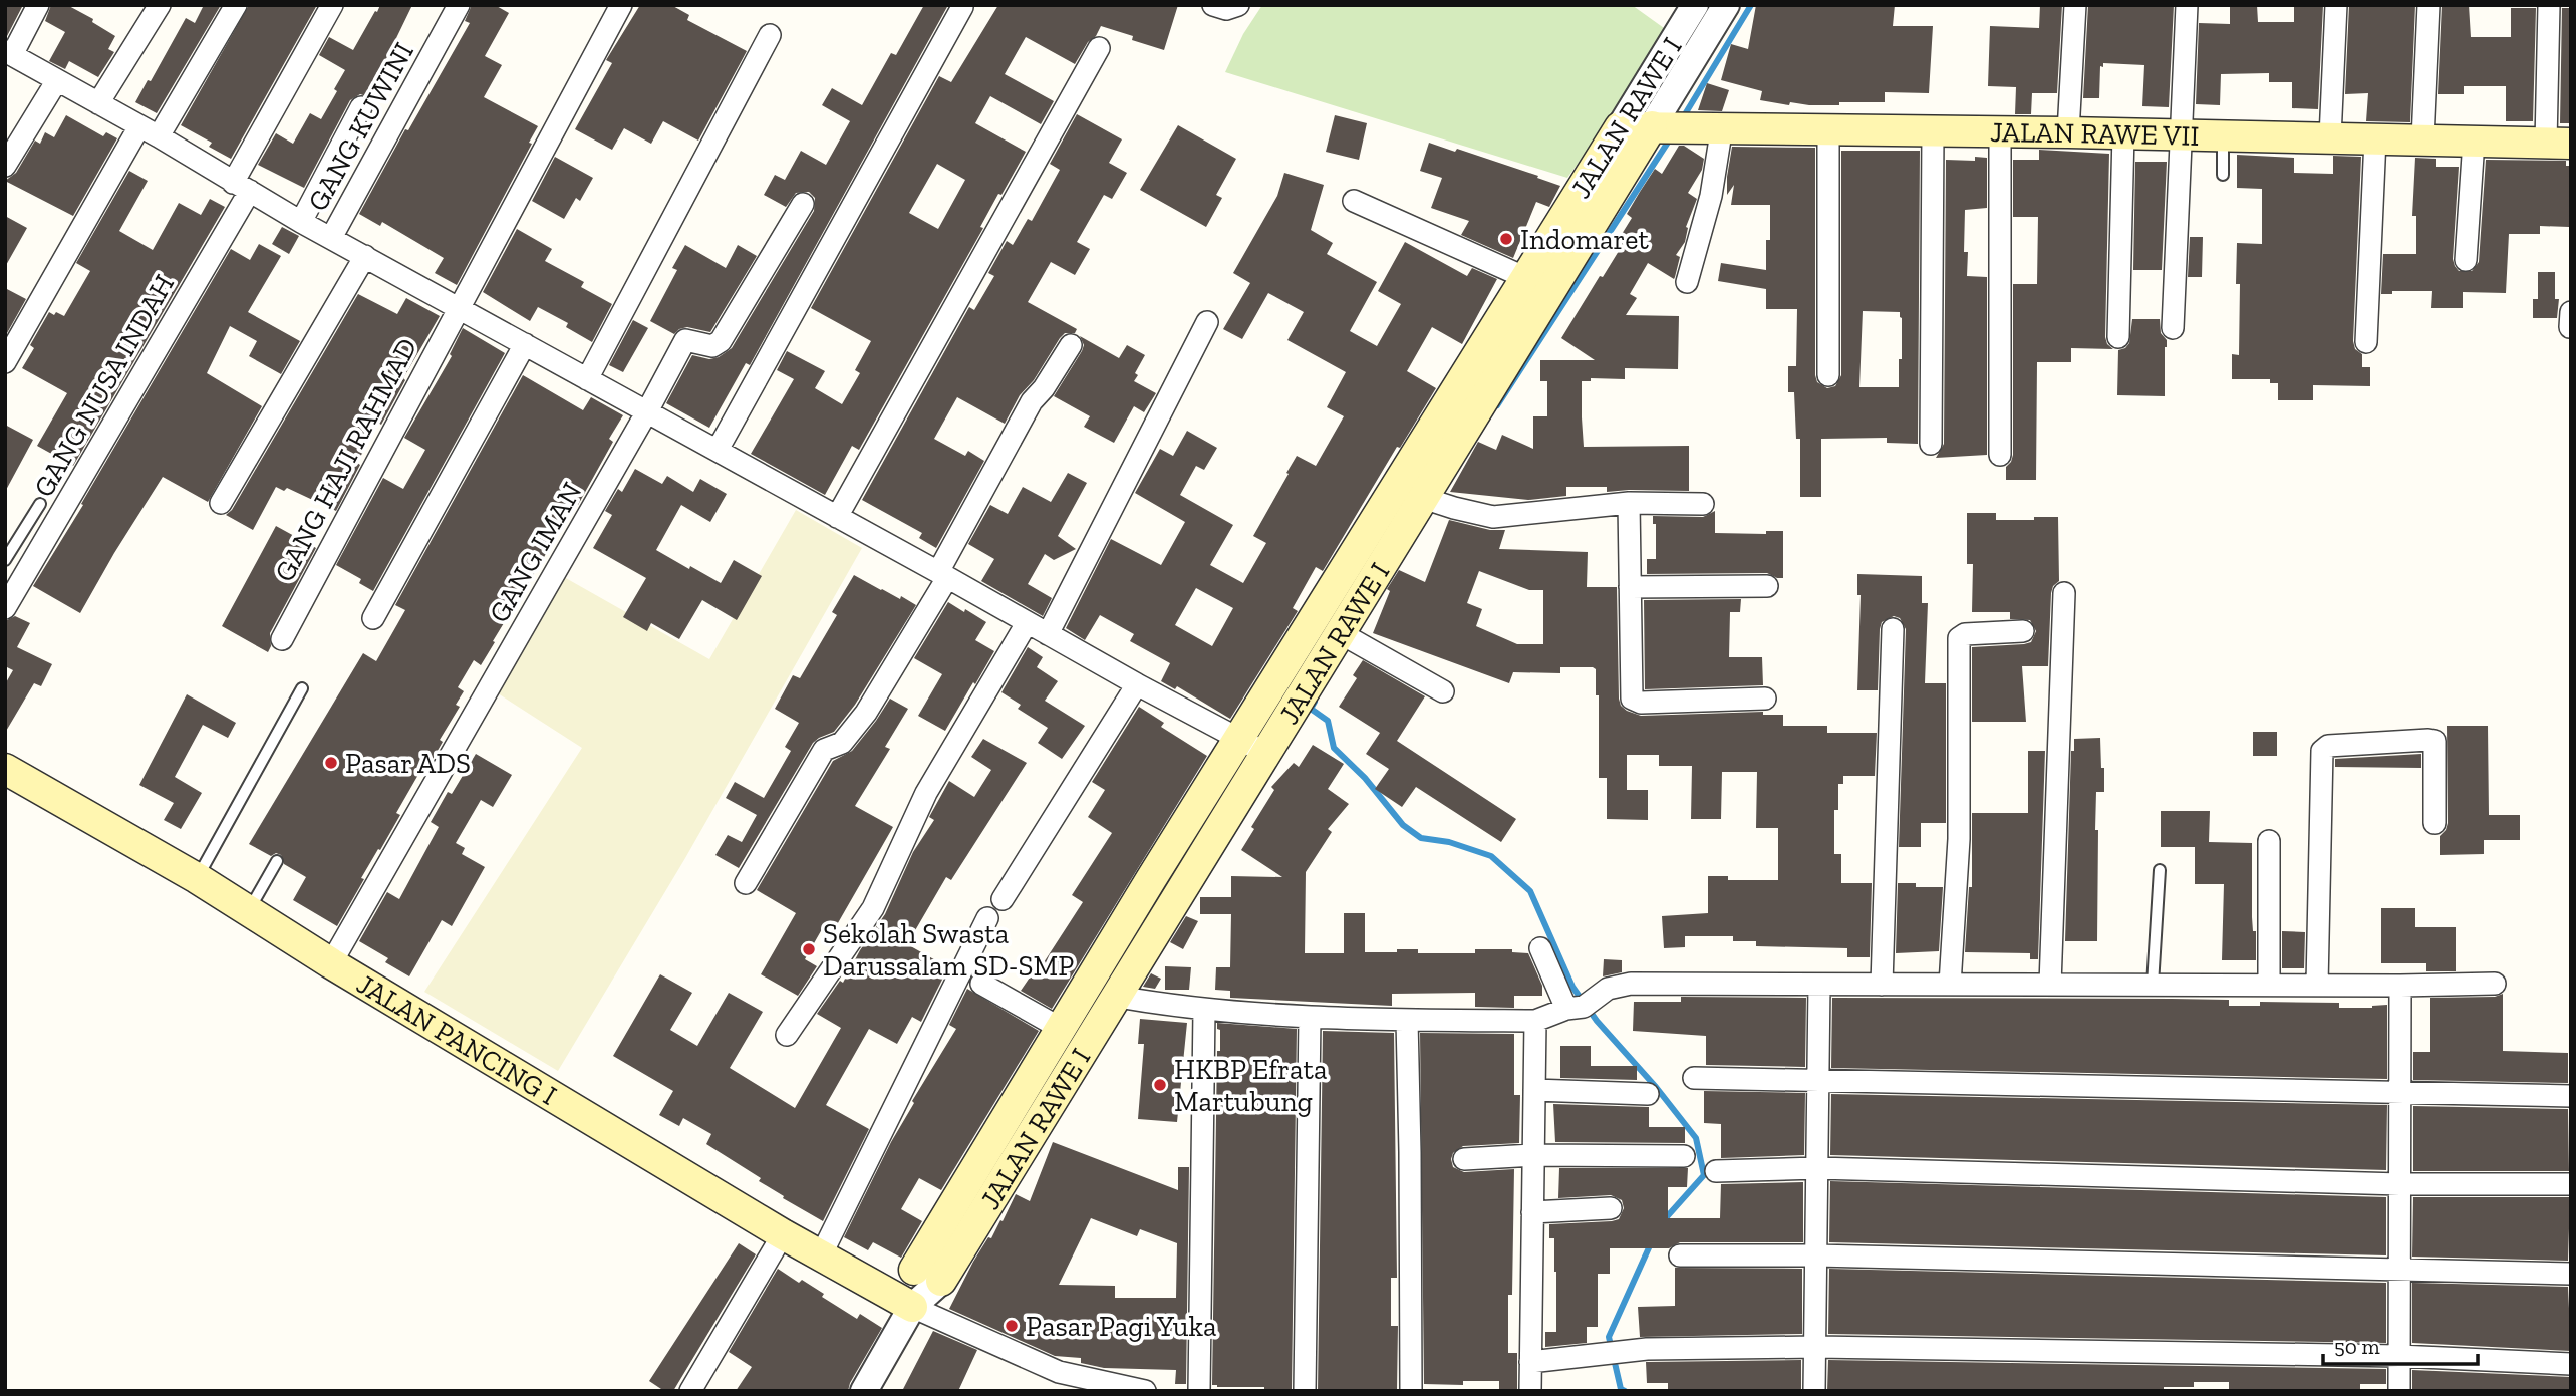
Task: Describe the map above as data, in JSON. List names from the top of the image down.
{
  "streets": {
    "main road": ["JALAN RAWE I", "JALAN RAWE VII", "JALAN PANCING I"],
    "street": [
      "GANG KUWINI",
      "GANG NUSA INDAH",
      "GANG HAJI RAHMAD",
      "GANG IMAN"
    ]
  },
  "crossings": [
    ["JALAN RAWE I", "JALAN RAWE VII"],
    ["GANG IMAN", "JALAN PANCING I"]
  ],
  "places": [
    "Indomaret",
    "Pasar ADS",
    "Sekolah Swasta Darussalam SD-SMP",
    "HKBP Efrata Martubung",
    "Pasar Pagi Yuka"
  ],
  "scale_bar": "50 m"
}
